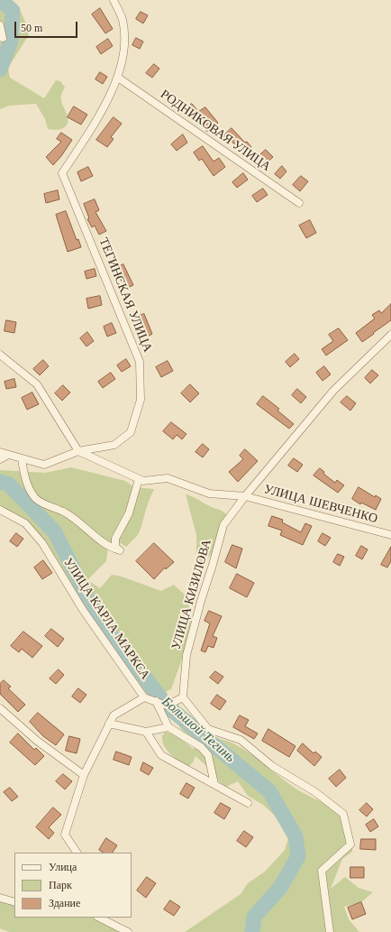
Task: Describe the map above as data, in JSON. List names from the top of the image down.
{
  "streets": {
    "street": [
      "РОДНИКОВАЯ УЛИЦА",
      "ТЕГИНСКАЯ УЛИЦА",
      "УЛИЦА ШЕВЧЕНКО",
      "УЛИЦА КИЗИЛОВА",
      "УЛИЦА КАРЛА МАРКСА"
    ]
  },
  "crossings": [
    ["РОДНИКОВАЯ УЛИЦА", "ТЕГИНСКАЯ УЛИЦА"],
    ["УЛИЦА ШЕВЧЕНКО", "УЛИЦА КИЗИЛОВА"]
  ],
  "water": ["Большой Тегинь"],
  "legend": ["Улица", "Парк", "Здание"],
  "scale_bar": "50 m"
}
